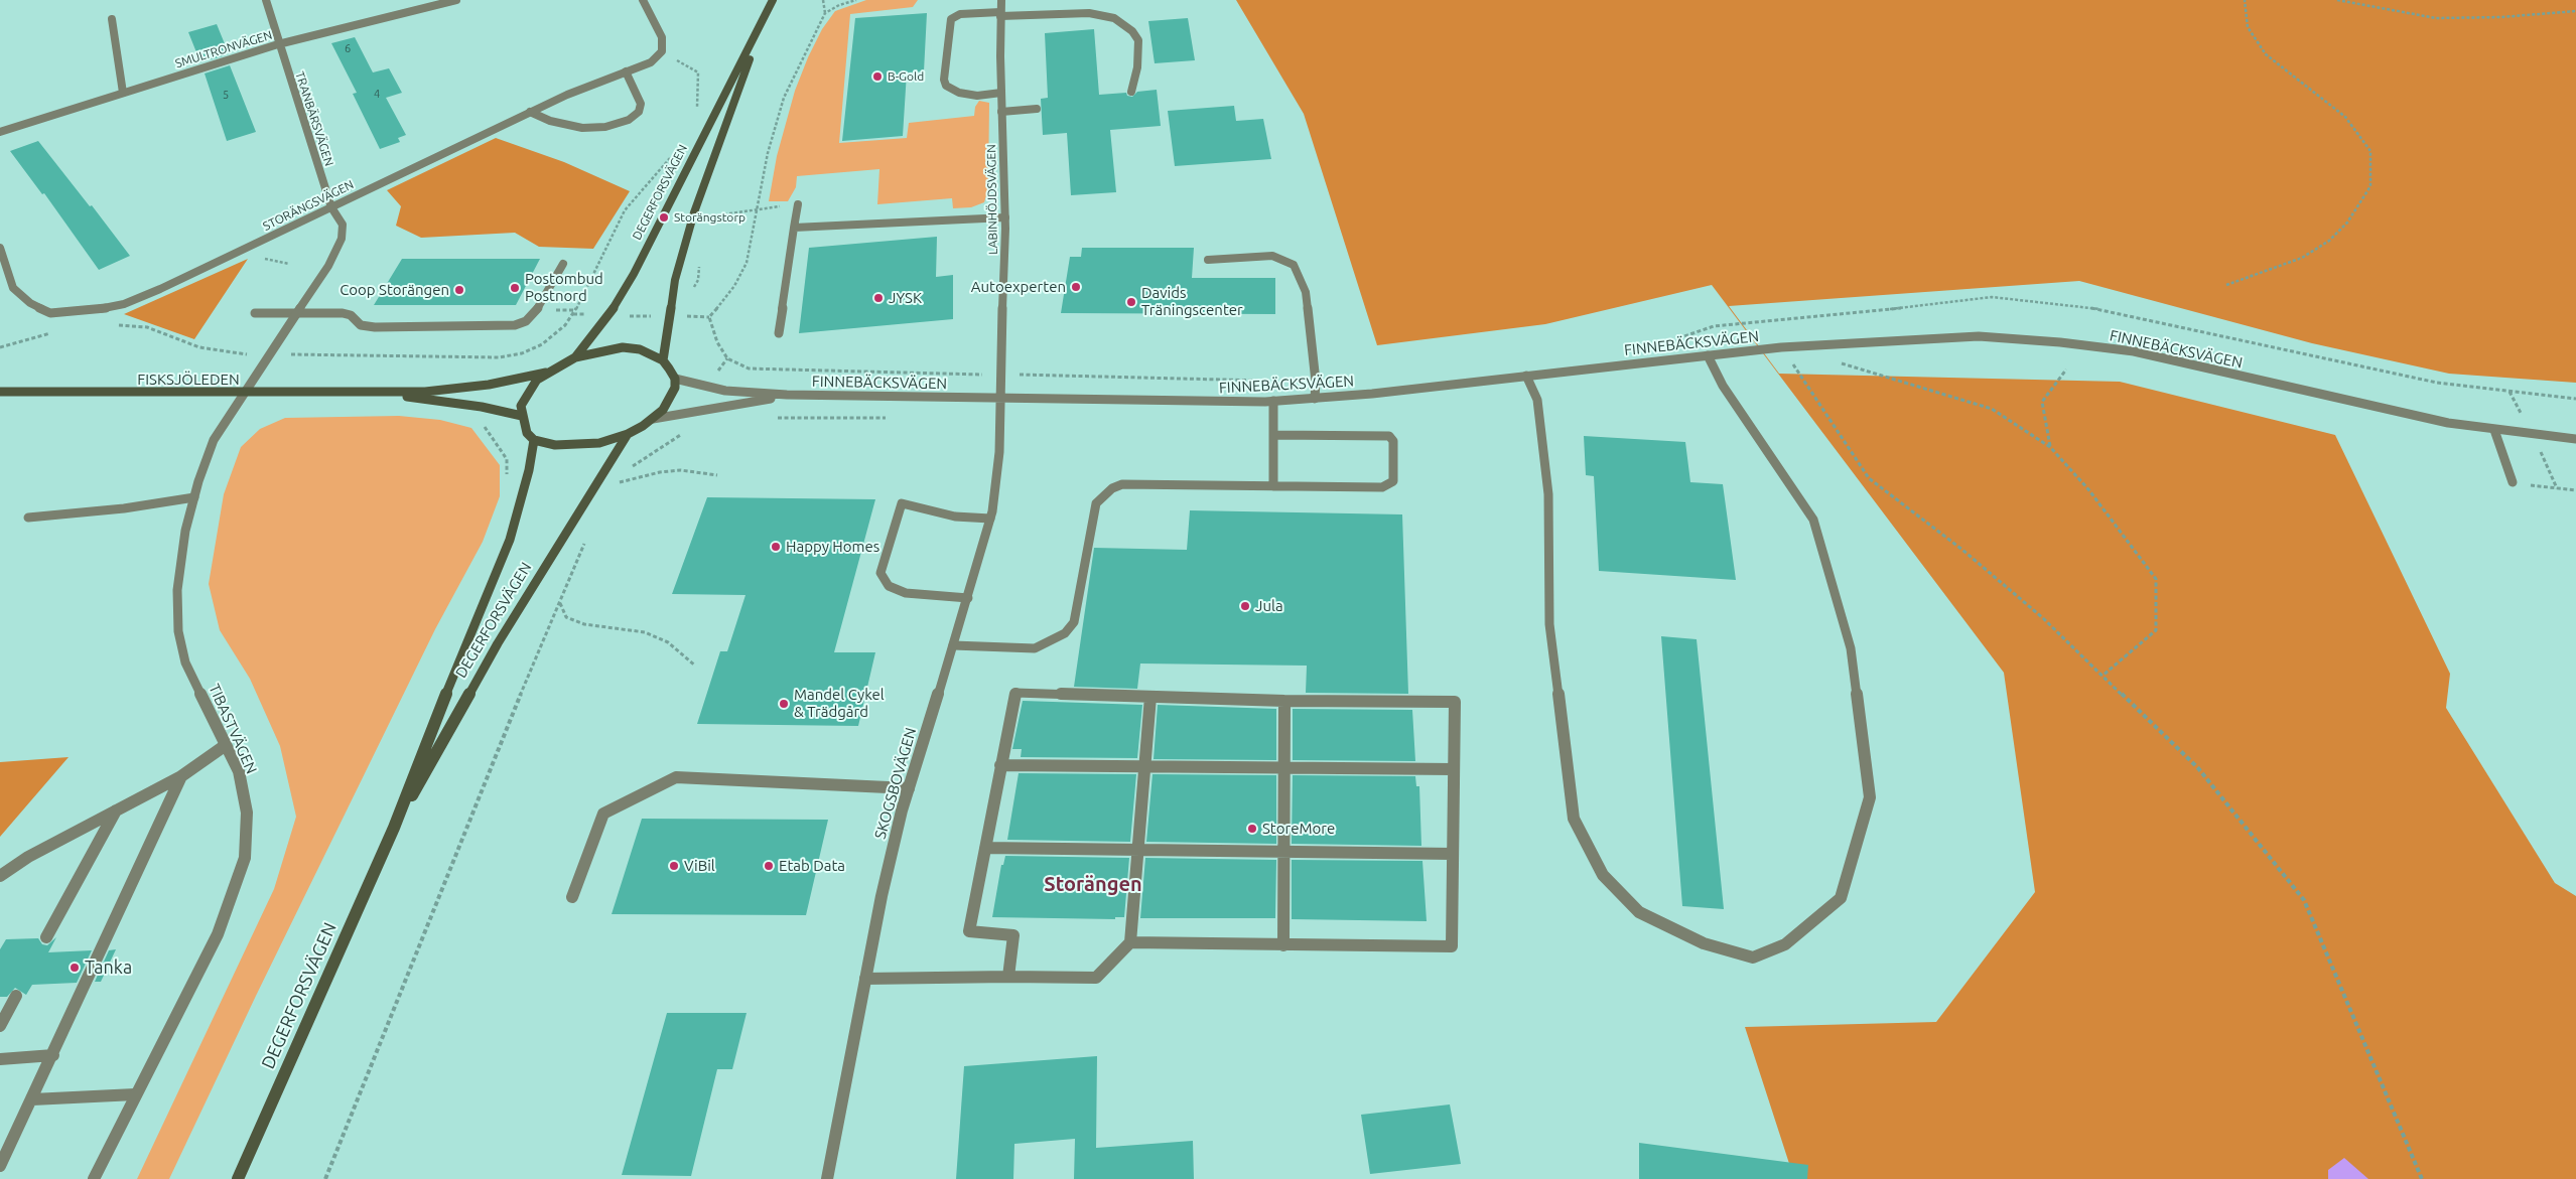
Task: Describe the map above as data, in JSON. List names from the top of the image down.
{
  "streets": {
    "main road": ["DEGERFORSVÄGEN", "FISKSJÖLEDEN"],
    "street": [
      "SMULTRONVÄGEN",
      "TRANBÄRSVÄGEN",
      "LABINHÖJDSVÄGEN",
      "STORÄNGSVÄGEN",
      "FINNEBÄCKSVÄGEN",
      "TIBASTVÄGEN",
      "SKOGSBOVÄGEN"
    ]
  },
  "crossings": [
    ["SMULTRONVÄGEN", "TRANBÄRSVÄGEN"],
    ["TRANBÄRSVÄGEN", "STORÄNGSVÄGEN"],
    ["TRANBÄRSVÄGEN", "FISKSJÖLEDEN"],
    ["TRANBÄRSVÄGEN", "TIBASTVÄGEN"],
    ["DEGERFORSVÄGEN", "FINNEBÄCKSVÄGEN"],
    ["DEGERFORSVÄGEN", "FISKSJÖLEDEN"],
    ["LABINHÖJDSVÄGEN", "FINNEBÄCKSVÄGEN"],
    ["LABINHÖJDSVÄGEN", "SKOGSBOVÄGEN"],
    ["FINNEBÄCKSVÄGEN", "FISKSJÖLEDEN"],
    ["FINNEBÄCKSVÄGEN", "SKOGSBOVÄGEN"],
    ["FISKSJÖLEDEN", "TIBASTVÄGEN"]
  ],
  "districts": ["Storängen"],
  "places": [
    "B-Gold",
    "Storängstorp",
    "Autoexperten",
    "Postombud Postnord",
    "Coop Storängen",
    "JYSK",
    "Davids Träningscenter",
    "Happy Homes",
    "Jula",
    "Mandel Cykel & Trädgård",
    "StoreMore",
    "ViBil",
    "Etab Data",
    "Tanka"
  ],
  "house_numbers": ["6", "4", "5"]
}
